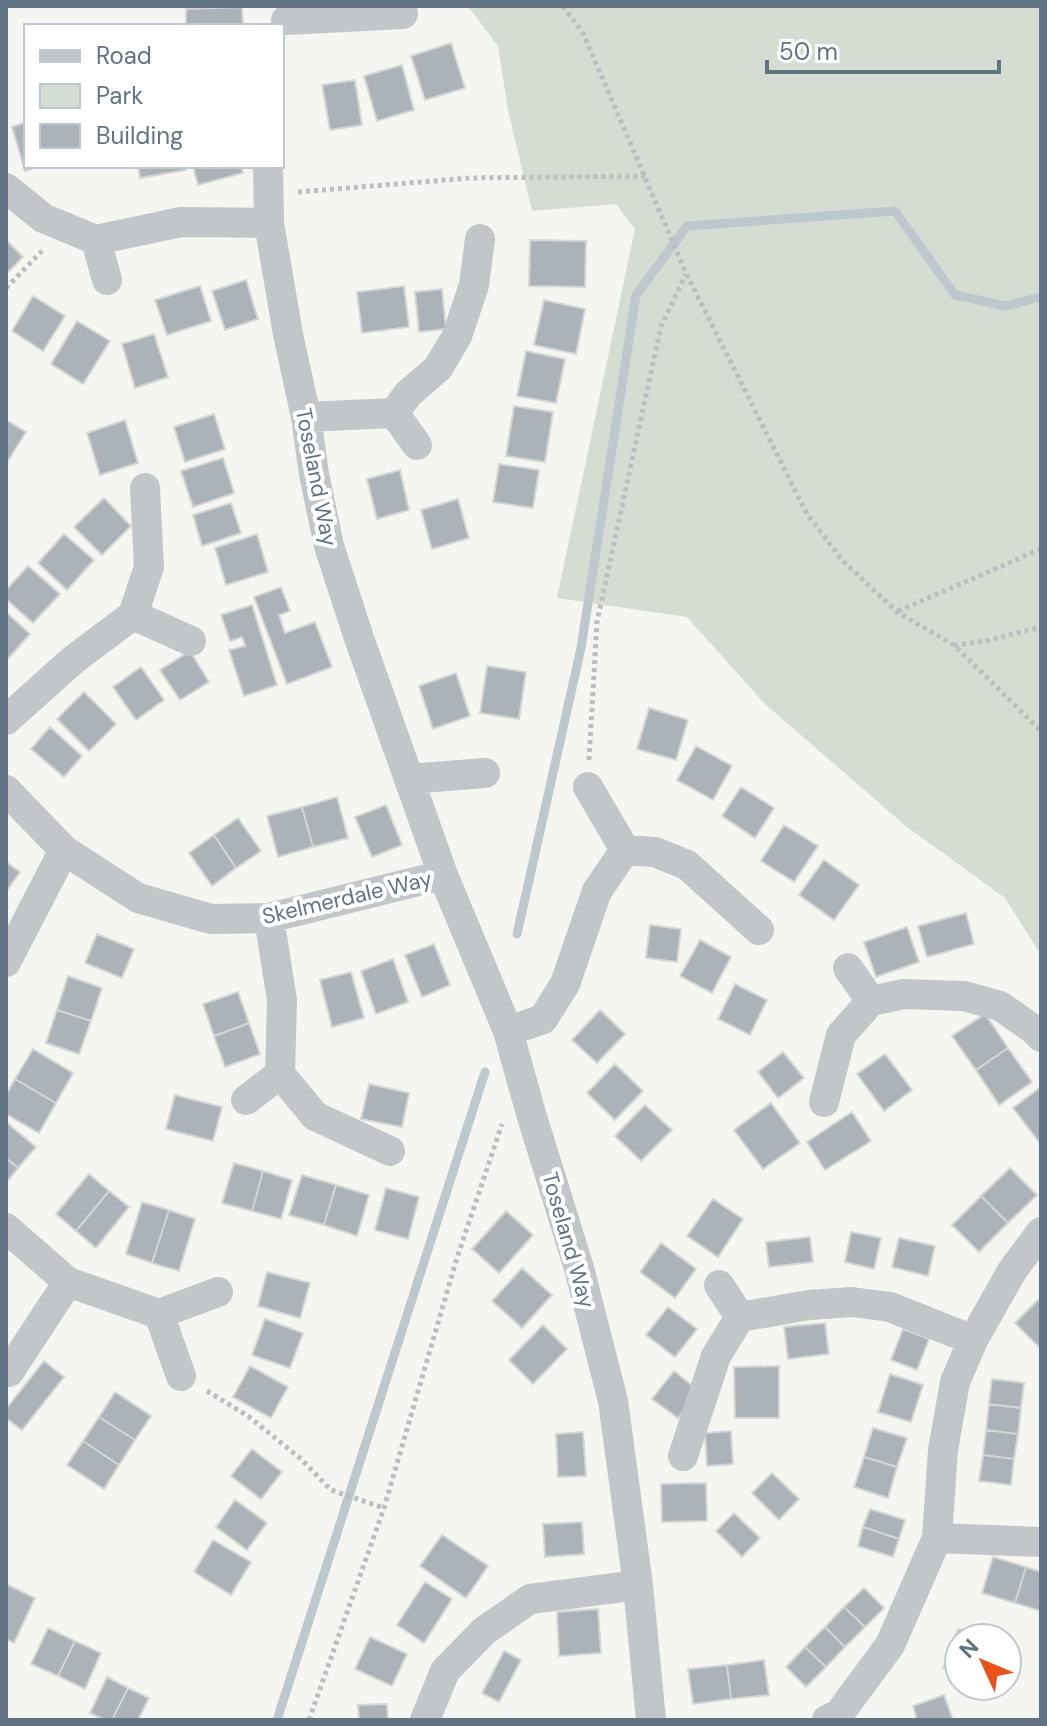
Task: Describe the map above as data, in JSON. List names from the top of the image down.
{
  "streets": {
    "street": ["Toseland Way", "Skelmerdale Way"]
  },
  "crossings": [
    ["Toseland Way", "Skelmerdale Way"]
  ],
  "legend": ["Road", "Park", "Building"],
  "scale_bar": "50 m",
  "north": "top left"
}
